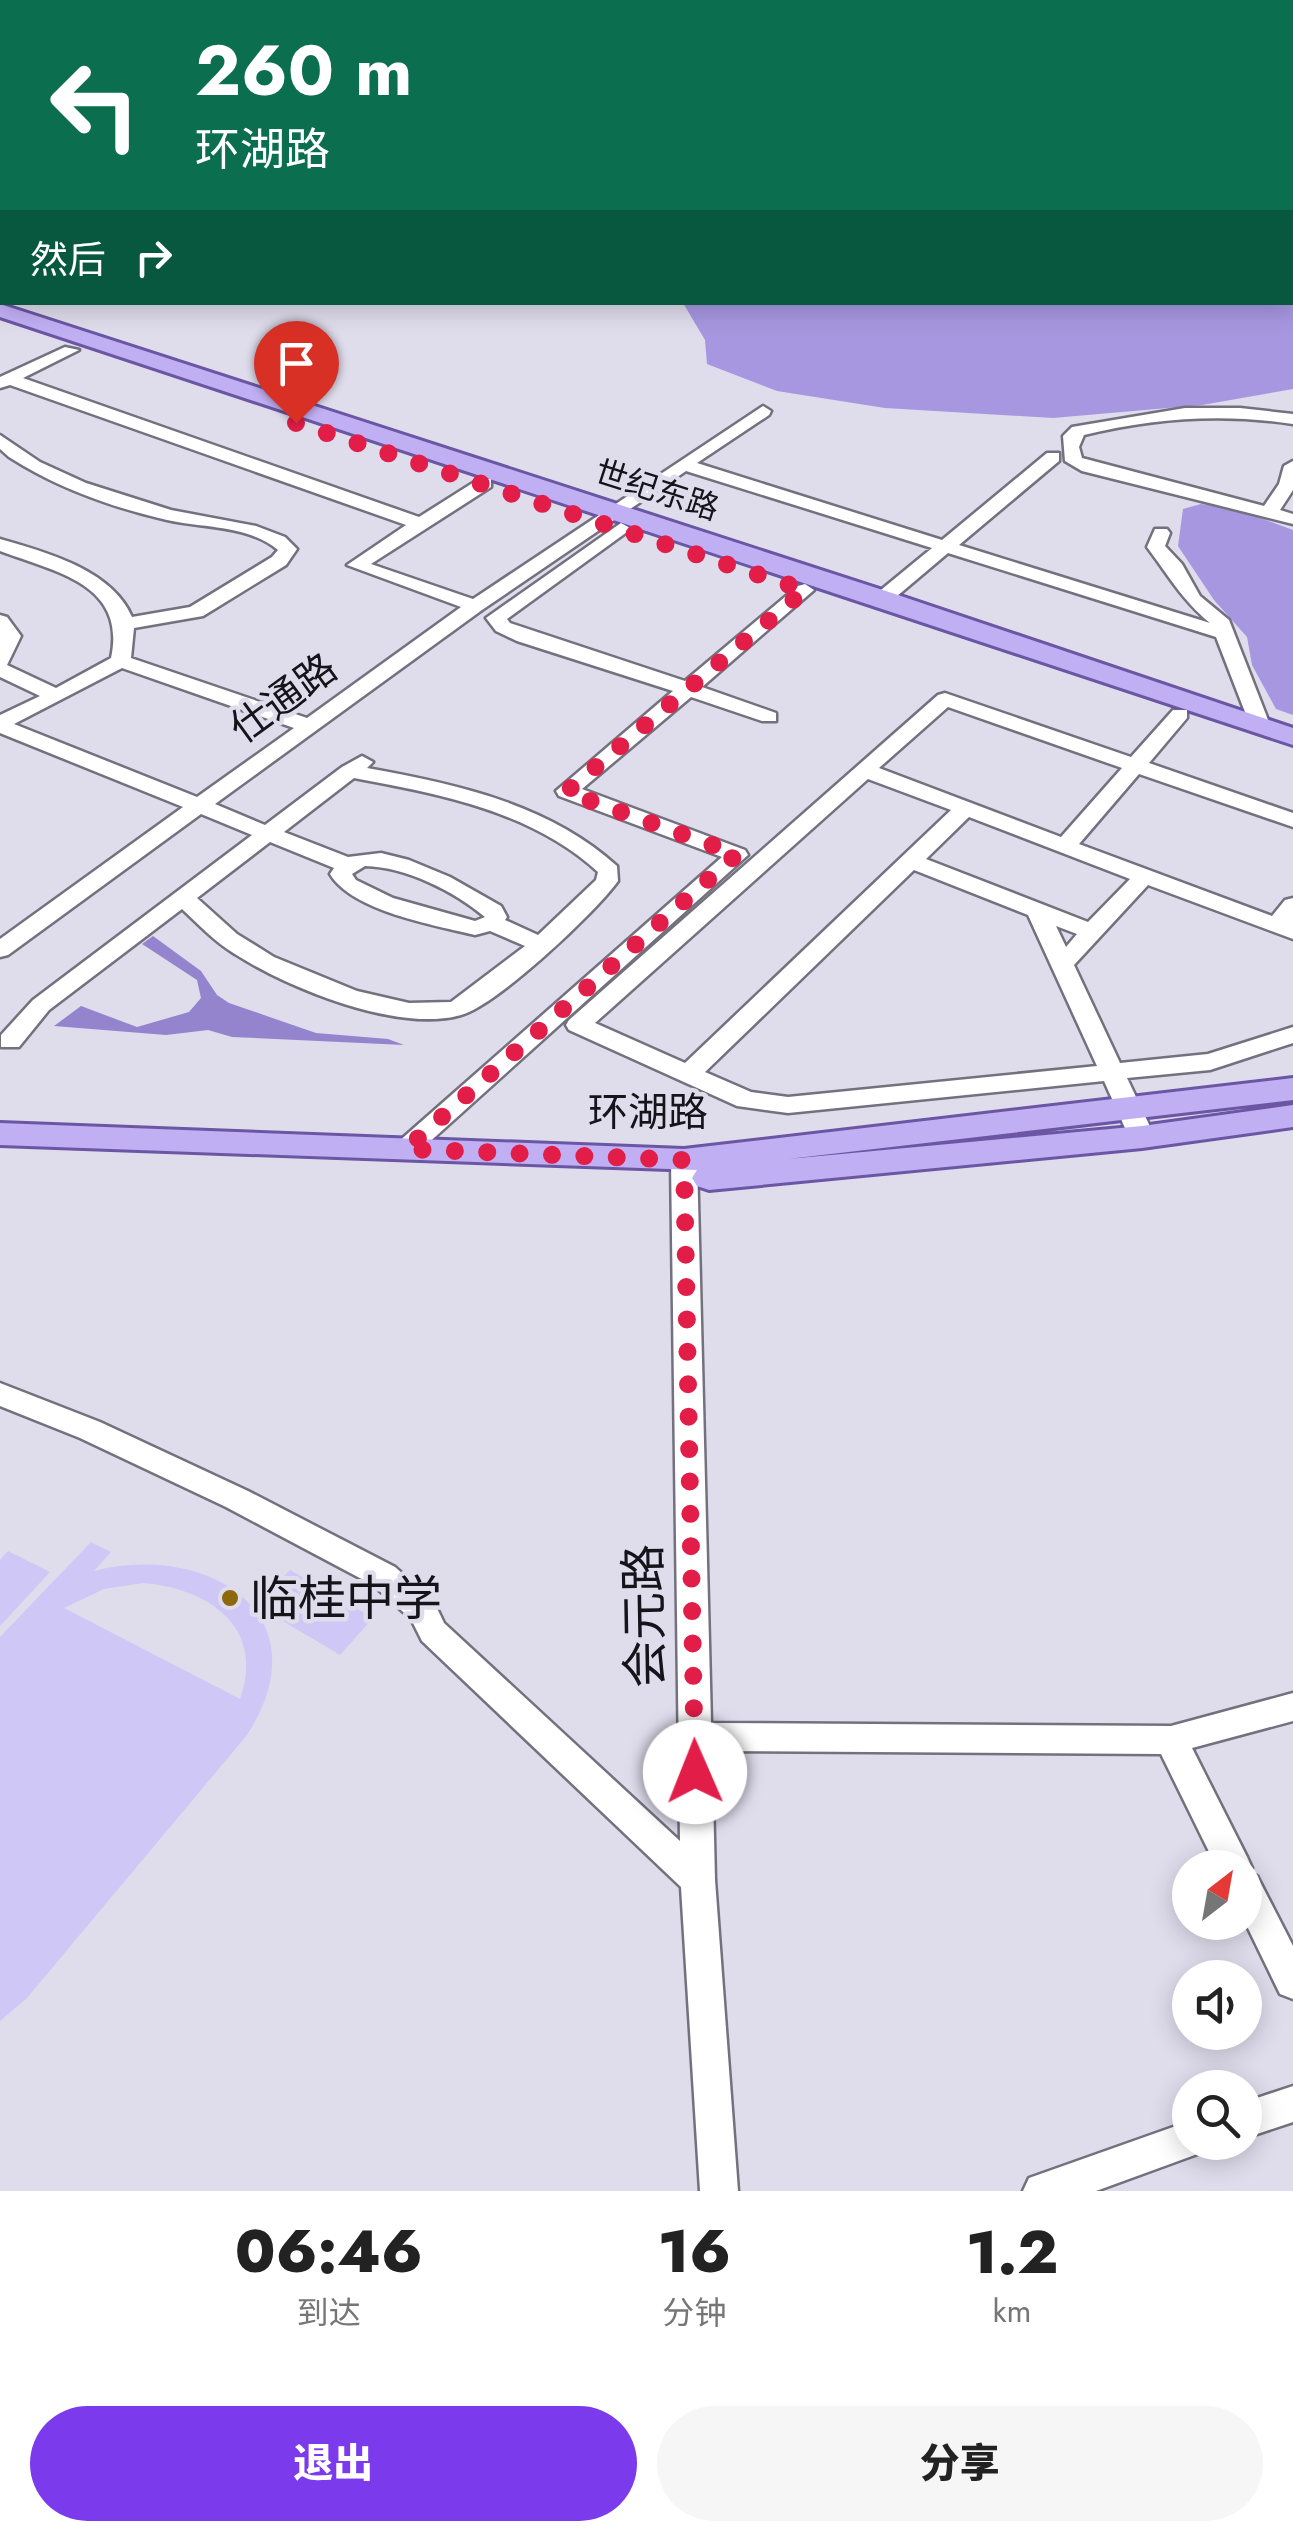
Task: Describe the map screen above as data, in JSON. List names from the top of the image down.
{
  "streets": {
    "main road": ["世纪东路", "环湖路"],
    "street": ["仕通路", "会元路"]
  },
  "crossings": [
    ["世纪东路", "仕通路"],
    ["环湖路", "会元路"]
  ],
  "places": ["临桂中学"],
  "north": "top right",
  "page": {
    "turn": ["260 m", "环湖路"],
    "then": "然后",
    "eta": [
      "06:46",
      "到达",
      "16",
      "分钟",
      "1.2",
      "km"
    ],
    "buttons": ["退出", "分享"]
  }
}
